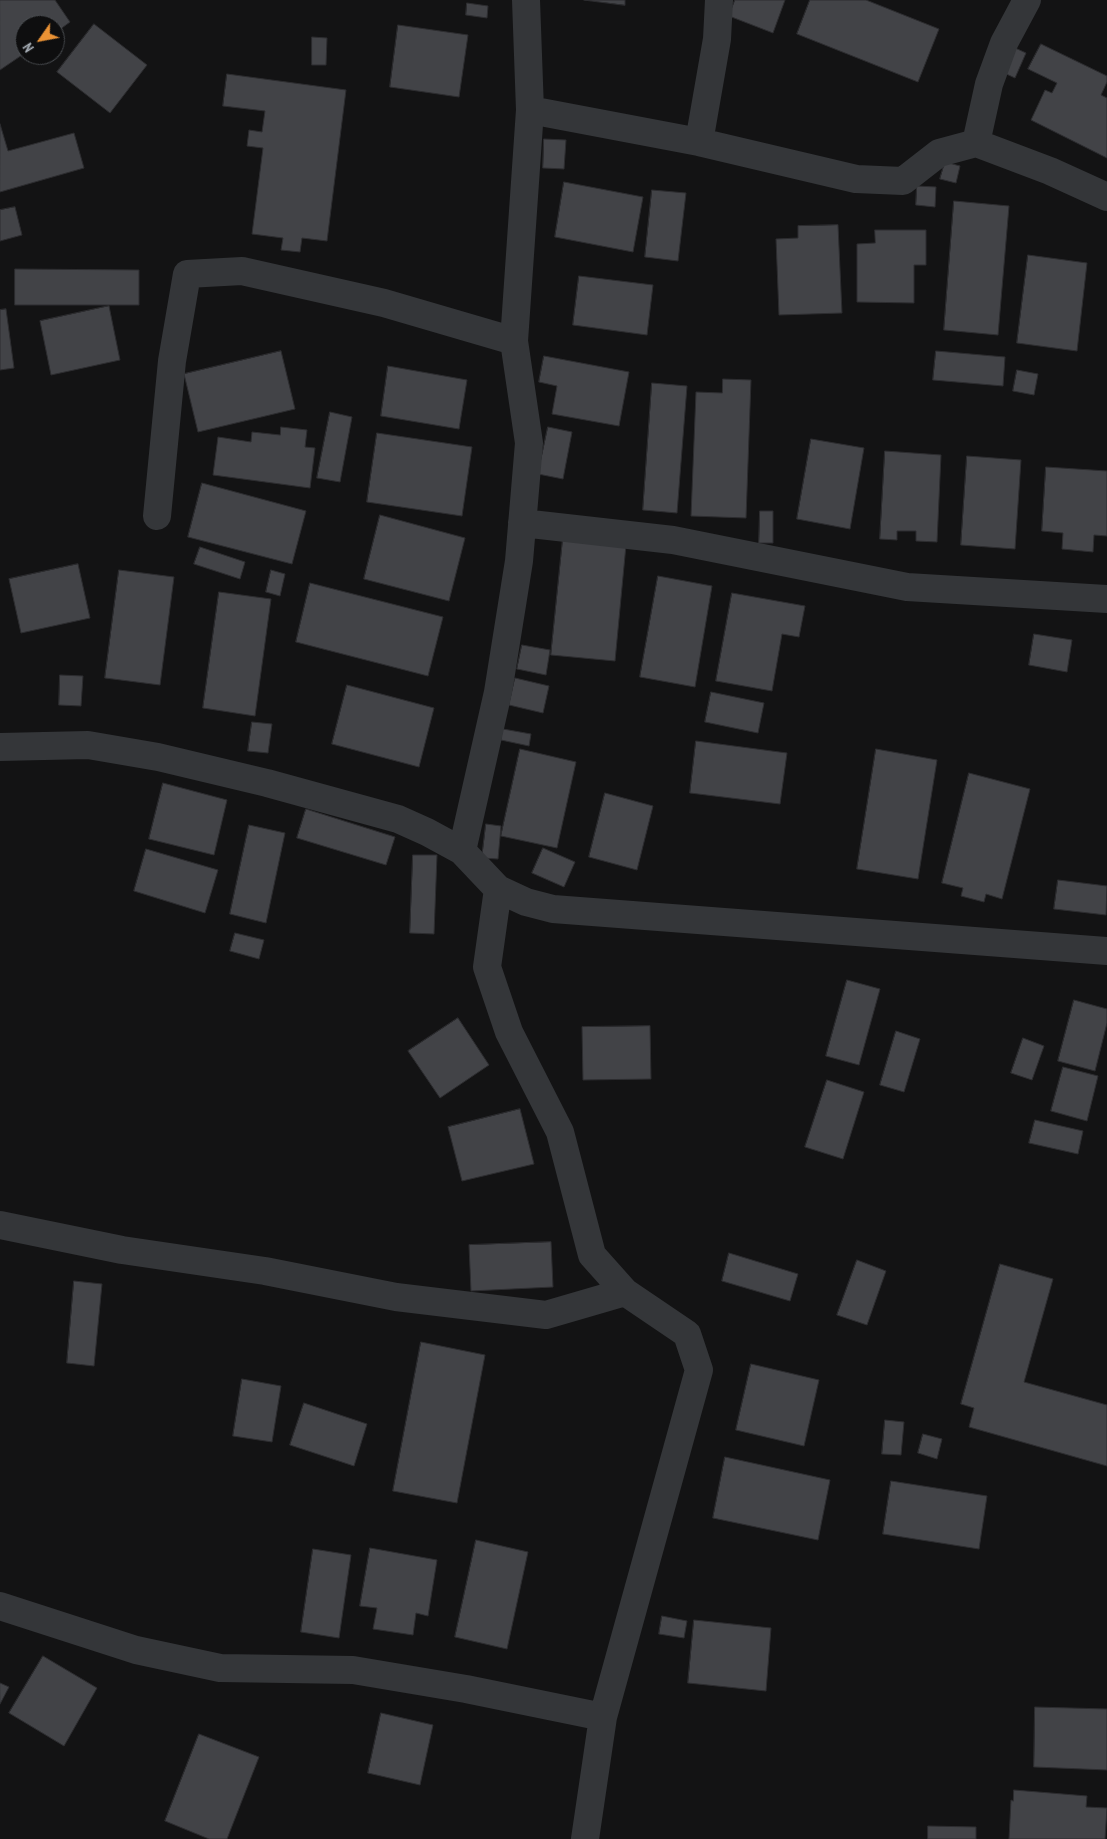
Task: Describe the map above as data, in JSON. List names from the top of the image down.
{
  "north": "bottom left"
}
